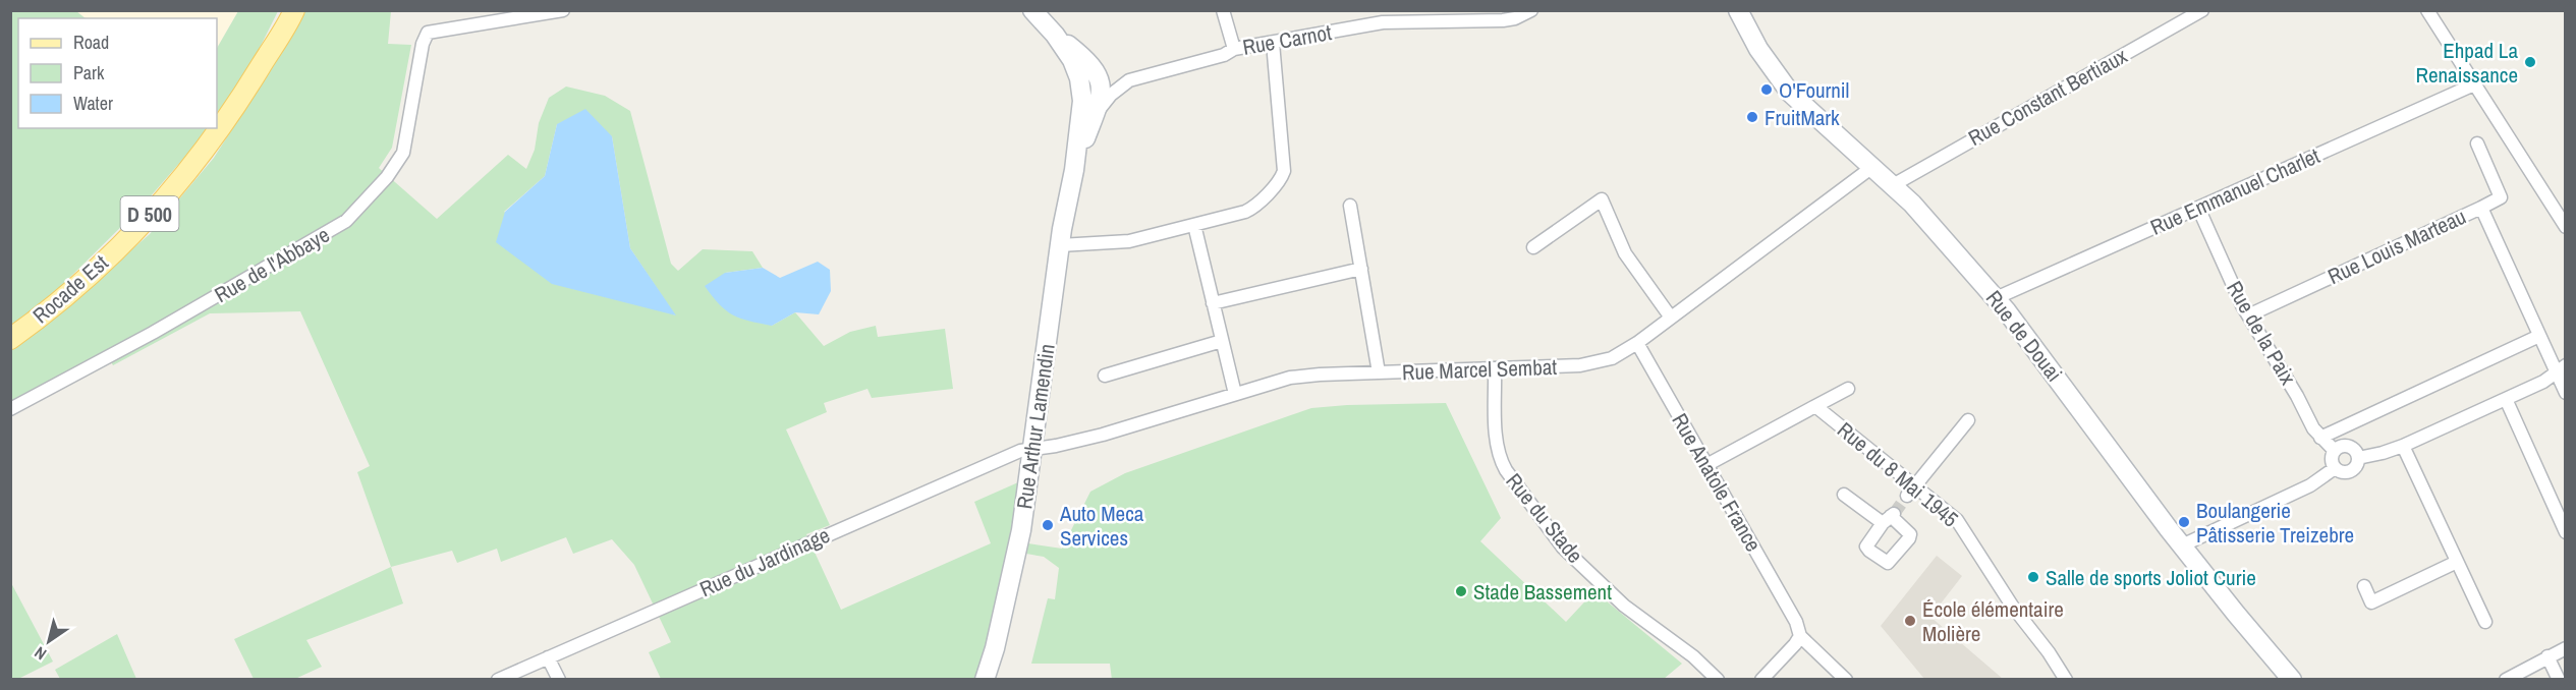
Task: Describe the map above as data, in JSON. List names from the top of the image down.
{
  "streets": {
    "main road": ["D 500", "Rocade Est"],
    "street": [
      "Rue Carnot",
      "Rue Constant Bertiaux",
      "Rue Emmanuel Charlet",
      "Rue Louis Marteau",
      "Rue de l'Abbaye",
      "Rue de la Paix",
      "Rue de Douai",
      "Rue Marcel Sembat",
      "Rue Arthur Lamendin",
      "Rue du 8 Mai 1945",
      "Rue Anatole France",
      "Rue du Stade",
      "Rue du Jardinage"
    ]
  },
  "crossings": [
    ["Rue Constant Bertiaux", "Rue de Douai"],
    ["Rue Emmanuel Charlet", "Rue de la Paix"],
    ["Rue Emmanuel Charlet", "Rue de Douai"],
    ["D 500", "Rocade Est"],
    ["Rue Louis Marteau", "Rue de la Paix"],
    ["Rue de Douai", "Rue Marcel Sembat"],
    ["Rue Marcel Sembat", "Rue Arthur Lamendin"],
    ["Rue Marcel Sembat", "Rue Anatole France"],
    ["Rue Marcel Sembat", "Rue du Stade"],
    ["Rue Marcel Sembat", "Rue du Jardinage"],
    ["Rue Arthur Lamendin", "Rue du Jardinage"]
  ],
  "places": [
    "Ehpad La Renaissance",
    "O'Fournil",
    "FruitMark",
    "Boulangerie Pâtisserie Treizebre",
    "Auto Meca Services",
    "Salle de sports Joliot Curie",
    "Stade Bassement",
    "École élémentaire Molière"
  ],
  "legend": ["Road", "Park", "Water"],
  "north": "bottom left"
}
